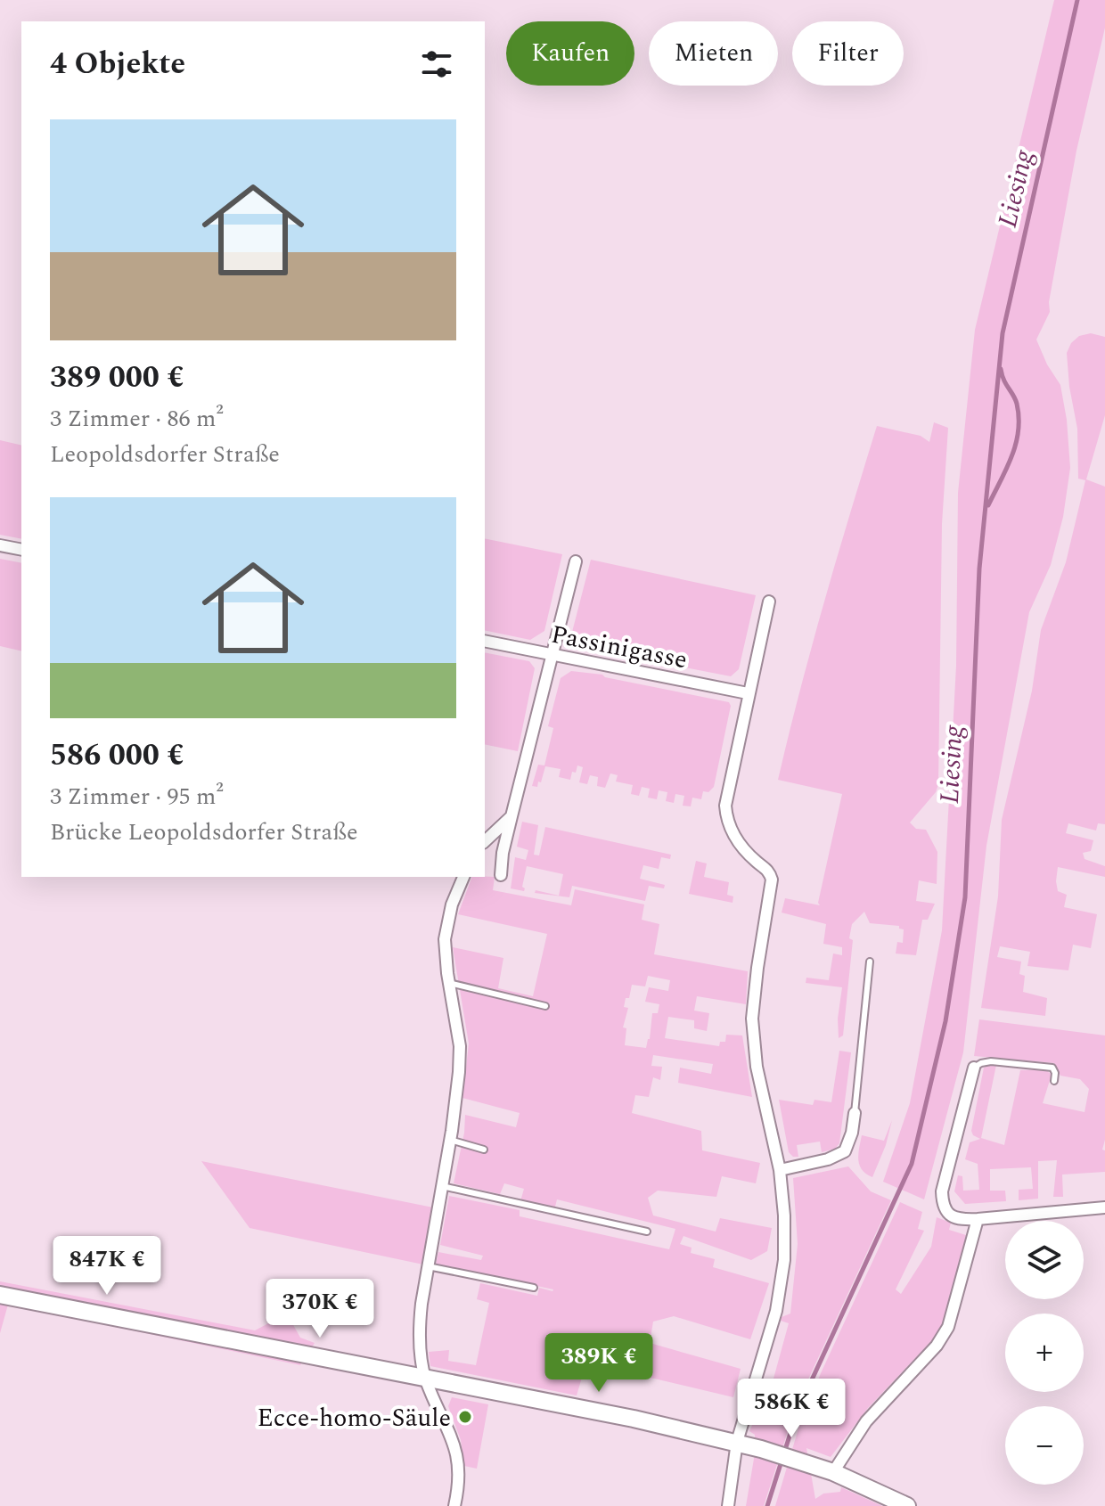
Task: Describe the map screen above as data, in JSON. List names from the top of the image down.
{
  "streets": {
    "street": ["Passinigasse"]
  },
  "water": ["Liesing"],
  "places": ["Ecce-homo-Säule"],
  "page": {
    "chip": ["Kaufen", "Mieten", "Filter"],
    "heading": "4 Objekte",
    "list": [
      {
        "name": "389 000 €",
        "note": "3 Zimmer · 86 m² · Leopoldsdorfer Straße"
      },
      {
        "name": "586 000 €",
        "note": "3 Zimmer · 95 m² · Brücke Leopoldsdorfer Straße"
      }
    ],
    "map_buttons": ["+", "−"],
    "price": [
      "847K €",
      "370K €",
      "389K €",
      "586K €"
    ]
  }
}
